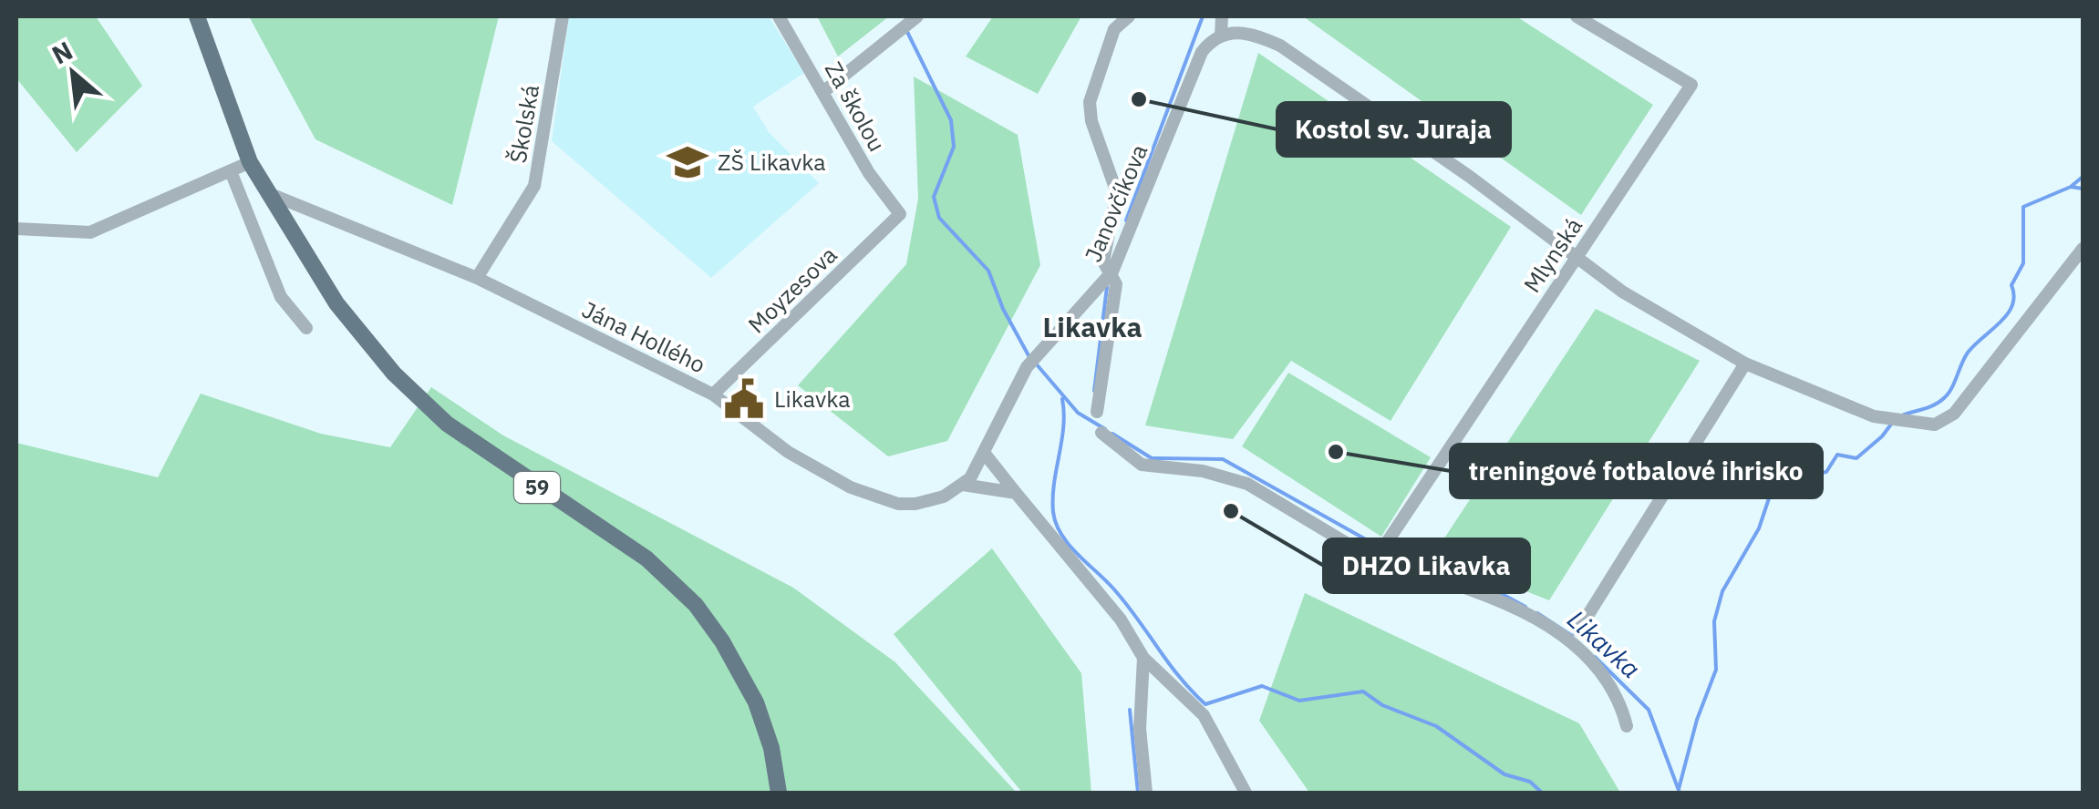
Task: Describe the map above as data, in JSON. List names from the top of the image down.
{
  "streets": {
    "main road": ["59"],
    "street": [
      "Za školou",
      "Školská",
      "Janovčíkova",
      "Mlynská",
      "Moyzesova",
      "Jána Hollého"
    ]
  },
  "crossings": [
    ["Za školou", "Moyzesova"],
    ["Školská", "Jána Hollého"],
    ["Janovčíkova", "Jána Hollého"],
    ["Moyzesova", "Jána Hollého"],
    ["Jána Hollého", "59"]
  ],
  "districts": ["Likavka"],
  "water": ["Likavka"],
  "places": {
    "other": ["Kostol sv. Juraja", "treningové fotbalové ihrisko", "DHZO Likavka"],
    "school or university": ["ZŠ Likavka"],
    "public building": ["Likavka"]
  },
  "north": "top left"
}
